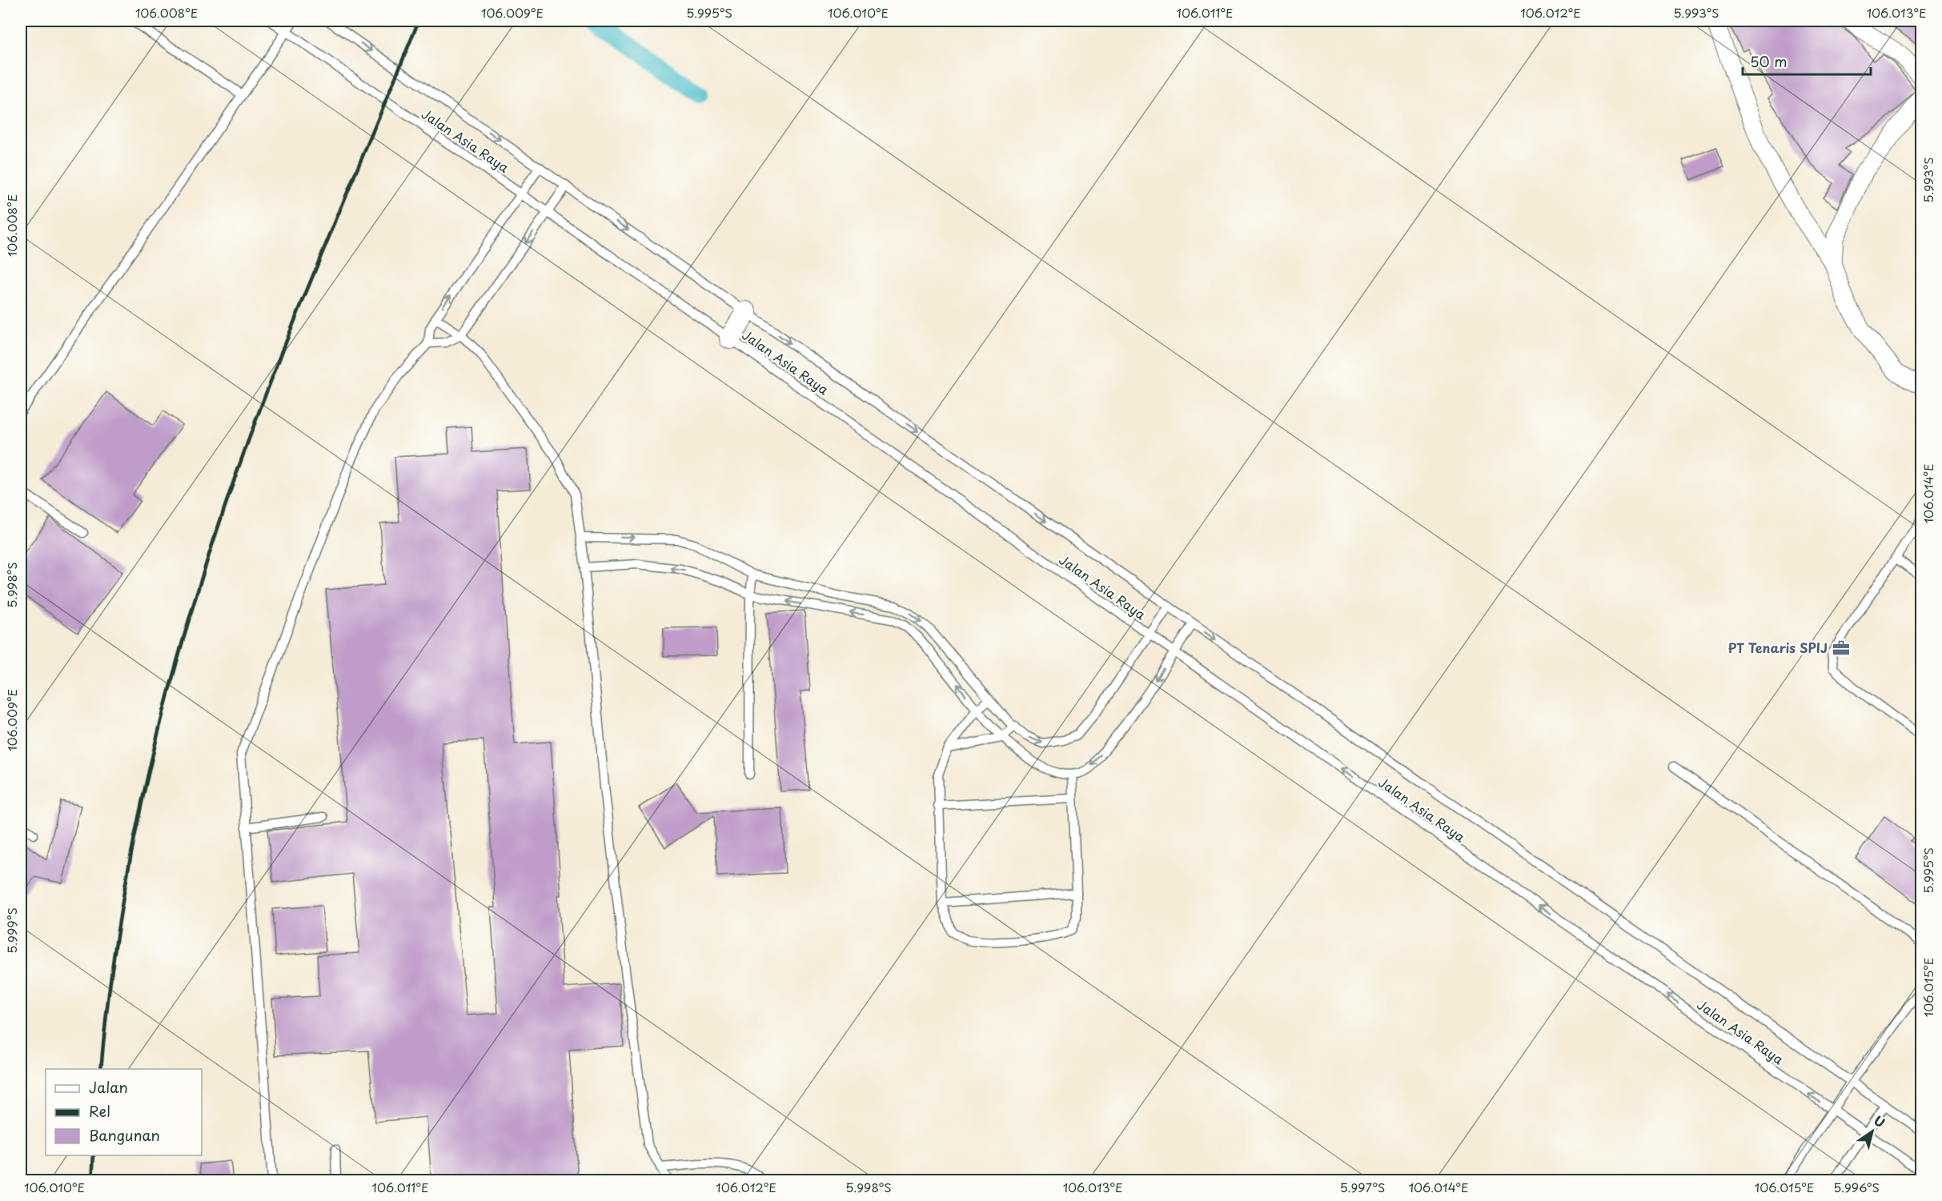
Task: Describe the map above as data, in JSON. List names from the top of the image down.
{
  "streets": {
    "lane": ["Jalan Asia Raya"]
  },
  "places": {
    "office": ["PT Tenaris SPIJ"]
  },
  "legend": ["Jalan", "Rel", "Bangunan"],
  "scale_bar": "50 m",
  "north": "top right",
  "coordinates": [
    "106.008°E",
    "106.009°E",
    "5.995°S",
    "106.010°E",
    "106.011°E",
    "106.012°E",
    "5.993°S",
    "106.013°E",
    "106.014°E",
    "5.998°S",
    "5.999°S",
    "106.015°E",
    "5.997°S",
    "5.996°S"
  ]
}
